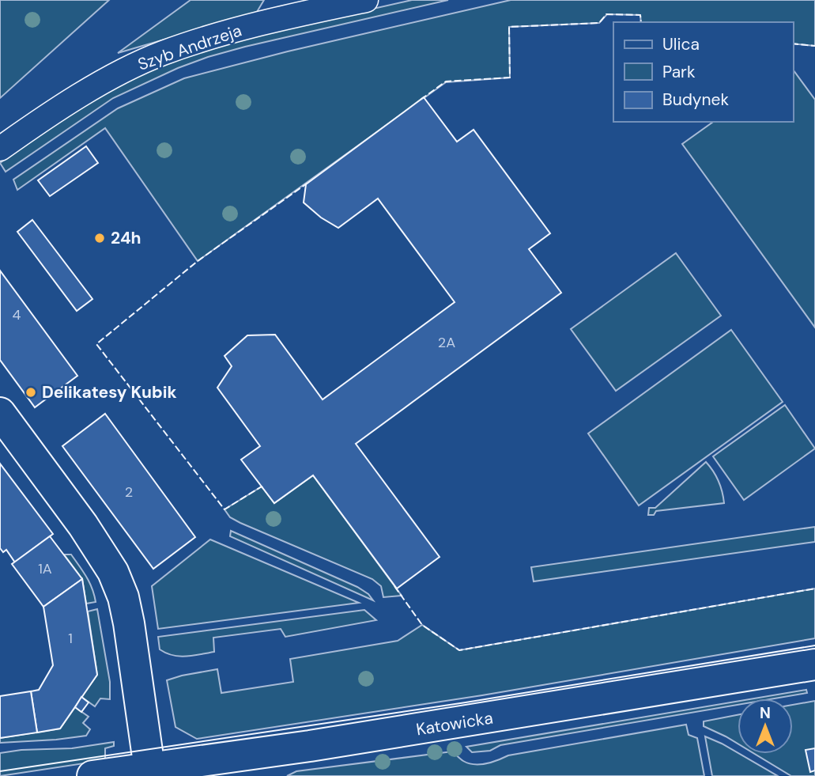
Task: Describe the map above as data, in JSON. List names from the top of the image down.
{
  "streets": {
    "street": ["Szyb Andrzeja", "Katowicka"]
  },
  "places": ["24h", "Delikatesy Kubik"],
  "house_numbers": [
    "4",
    "2A",
    "2",
    "1A",
    "1"
  ],
  "legend": ["Ulica", "Park", "Budynek"],
  "north": "top"
}
